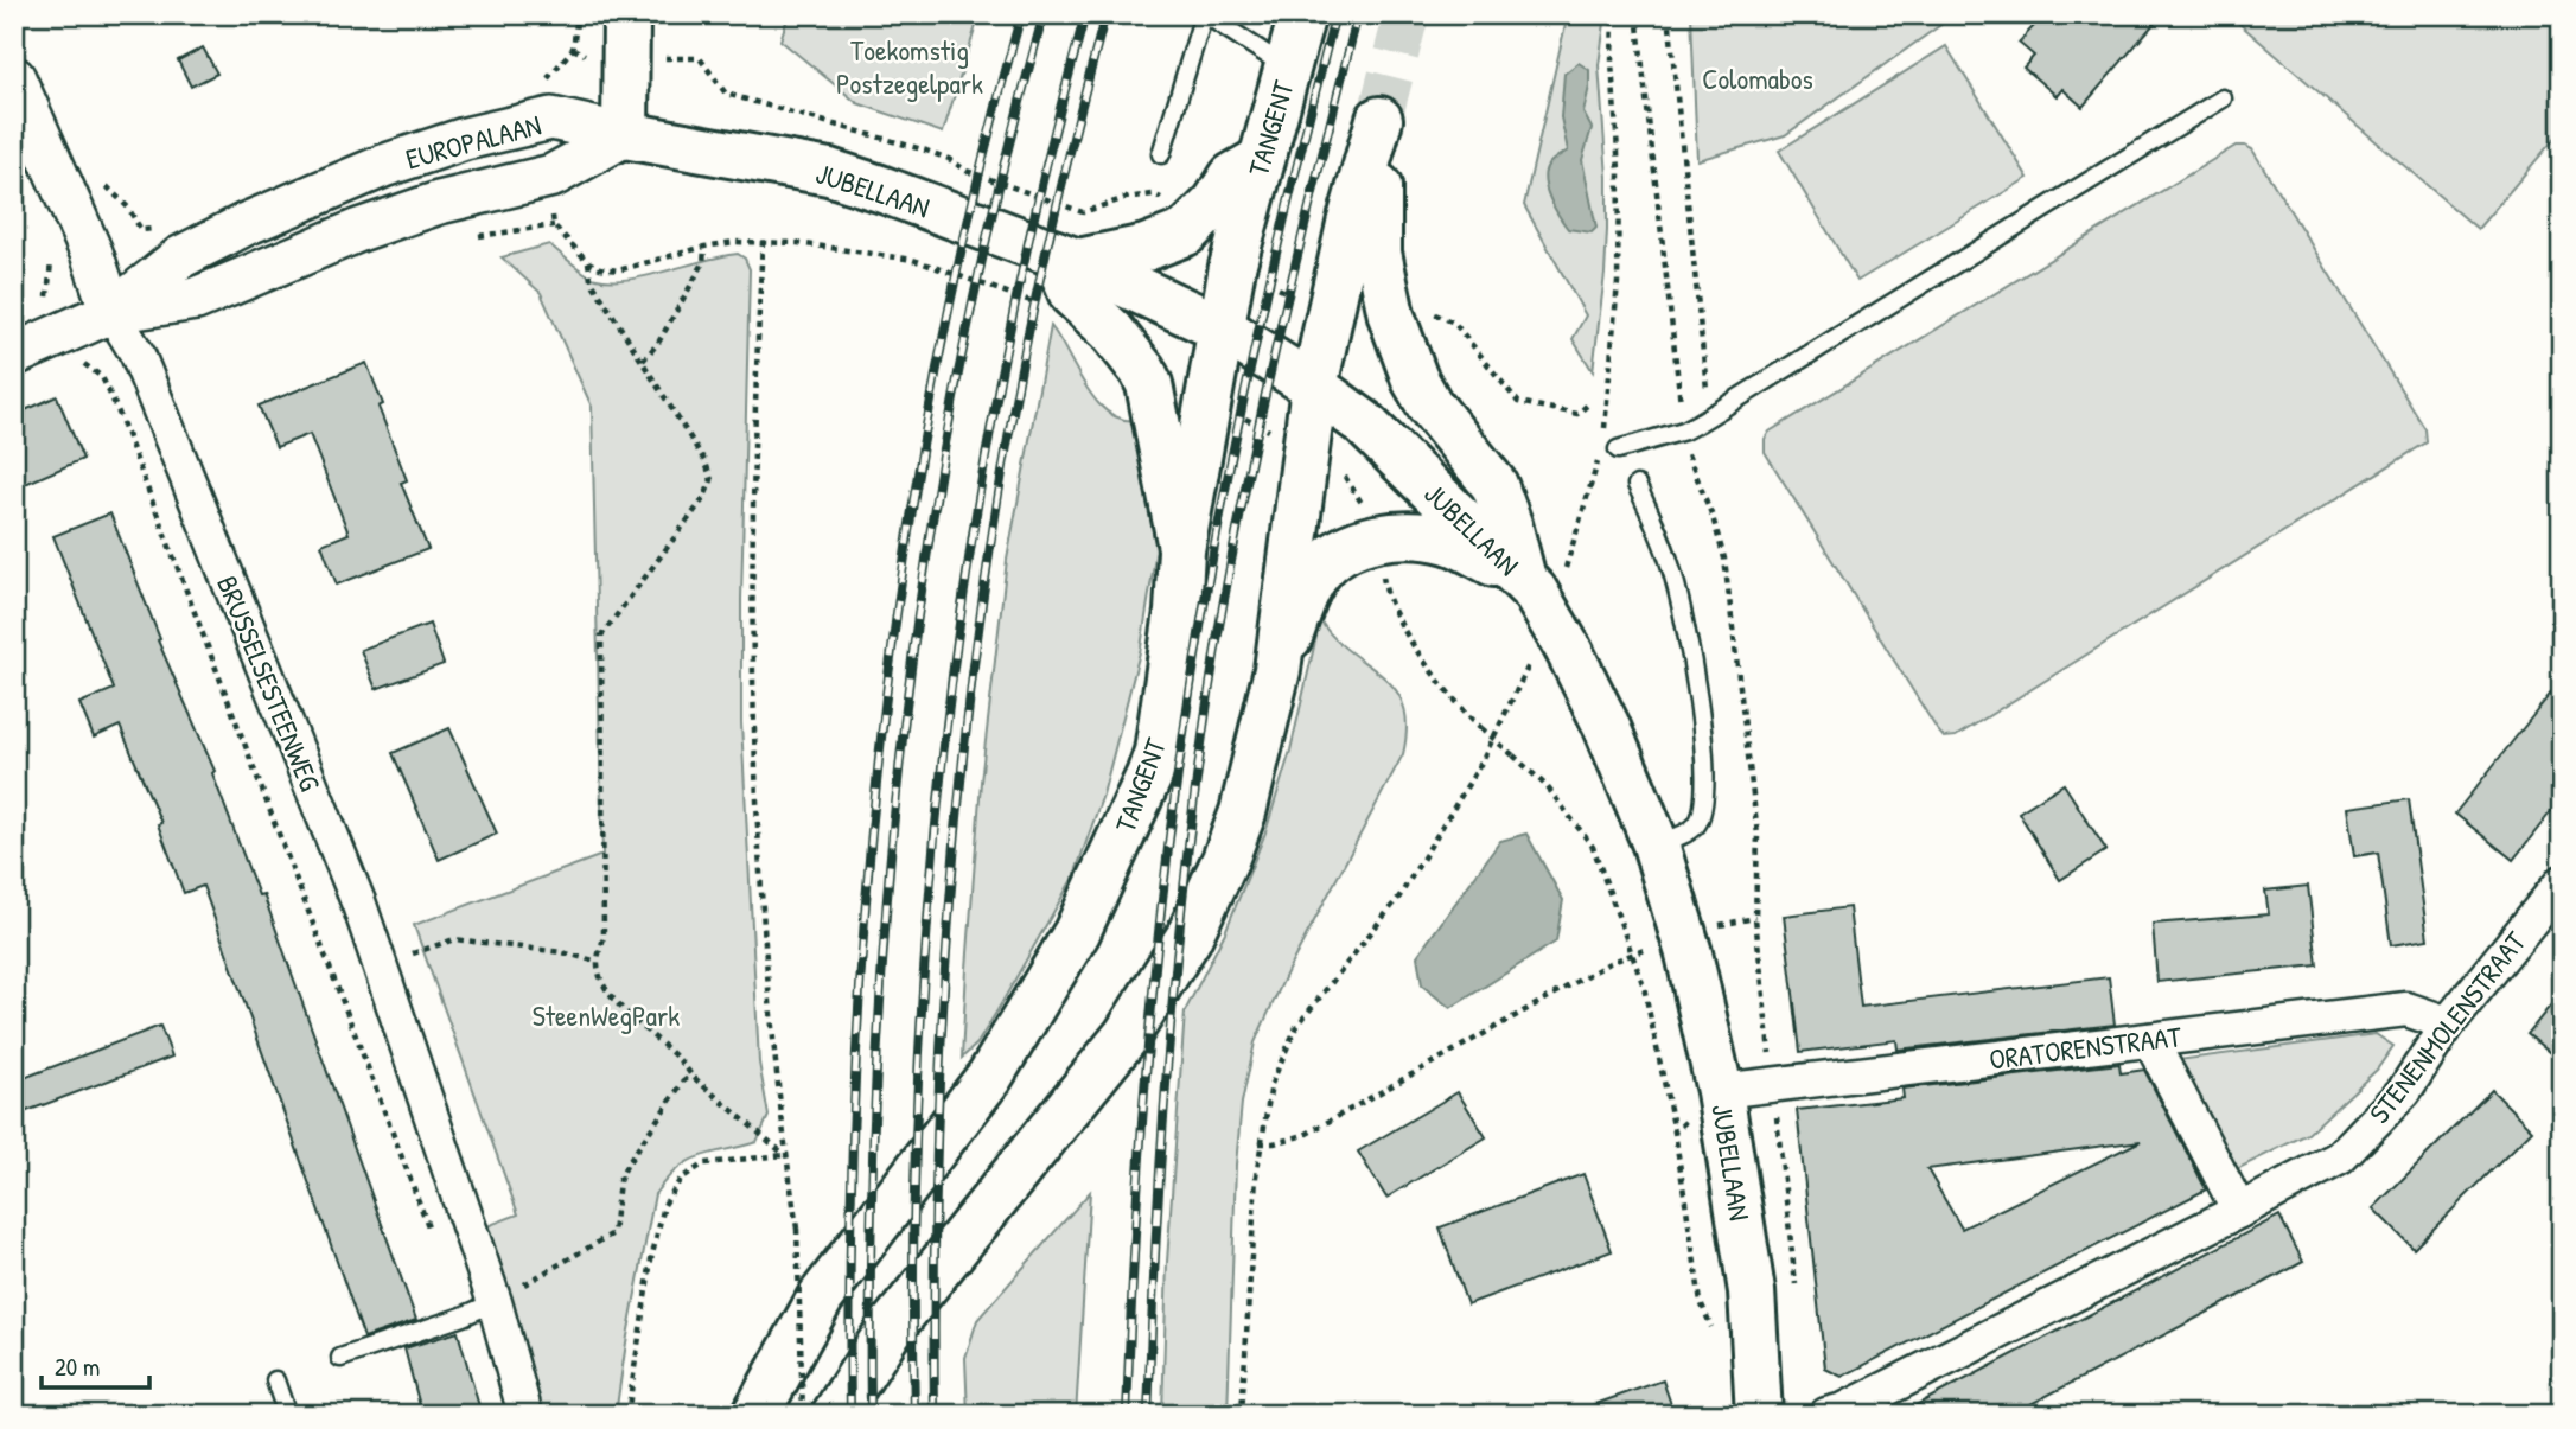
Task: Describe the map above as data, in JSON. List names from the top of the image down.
{
  "streets": {
    "main road": ["TANGENT", "JUBELLAAN"],
    "street": [
      "EUROPALAAN",
      "BRUSSELSESTEENWEG",
      "STENENMOLENSTRAAT",
      "ORATORENSTRAAT"
    ]
  },
  "crossings": [
    ["TANGENT", "JUBELLAAN"],
    ["EUROPALAAN", "JUBELLAAN"],
    ["EUROPALAAN", "BRUSSELSESTEENWEG"],
    ["JUBELLAAN", "ORATORENSTRAAT"],
    ["STENENMOLENSTRAAT", "ORATORENSTRAAT"]
  ],
  "parks": ["Toekomstig Postzegelpark", "Colomabos", "SteenWegPark"],
  "scale_bar": "20 m"
}
